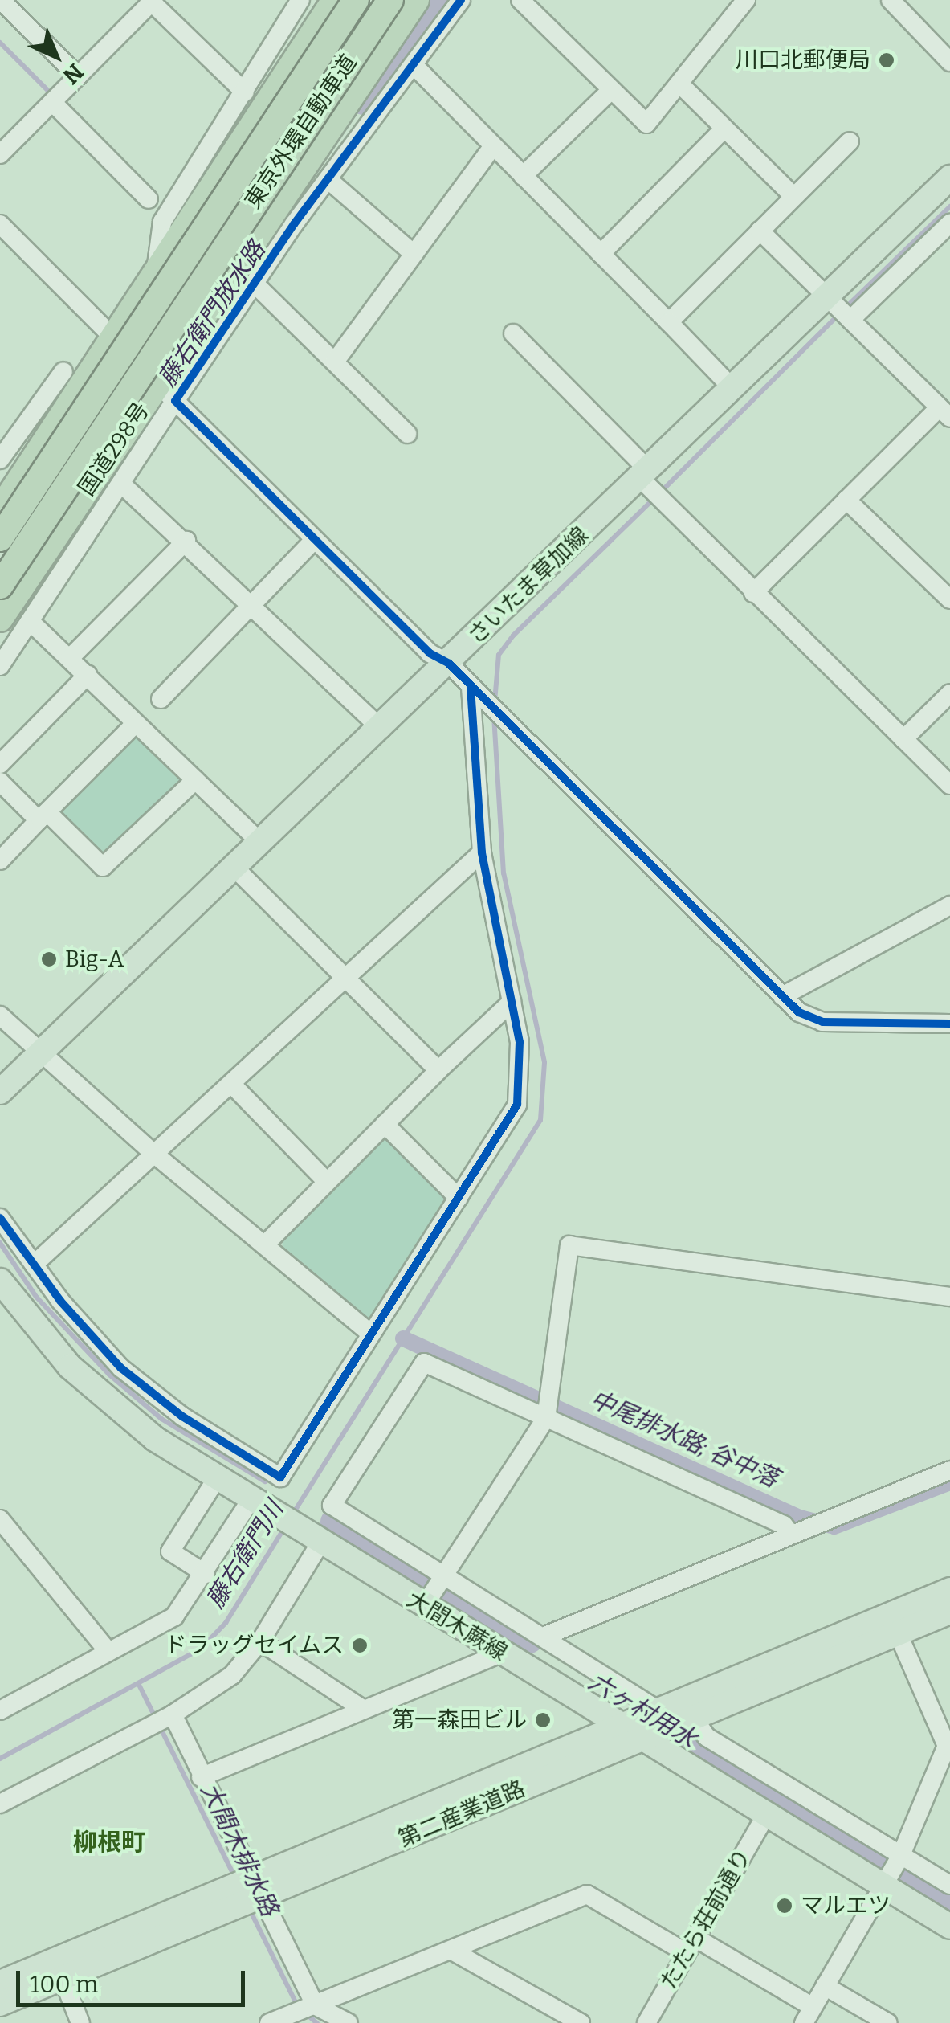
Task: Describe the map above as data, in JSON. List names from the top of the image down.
{
  "streets": {
    "highway": ["東京外環自動車道", "国道298号"],
    "main road": ["さいたま草加線", "大間木蕨線", "第二産業道路"],
    "street": ["たたら荘前通り"]
  },
  "crossings": [
    ["大間木蕨線", "第二産業道路"],
    ["大間木蕨線", "たたら荘前通り"]
  ],
  "districts": ["柳根町"],
  "water": [
    "藤右衛門放水路",
    "中尾排水路; 谷中落",
    "藤右衛門川",
    "六ヶ村用水",
    "大間木排水路"
  ],
  "places": [
    "川口北郵便局",
    "Big-A",
    "ドラッグセイムス",
    "第一森田ビル",
    "マルエツ"
  ],
  "scale_bar": "100 m",
  "north": "bottom right"
}
